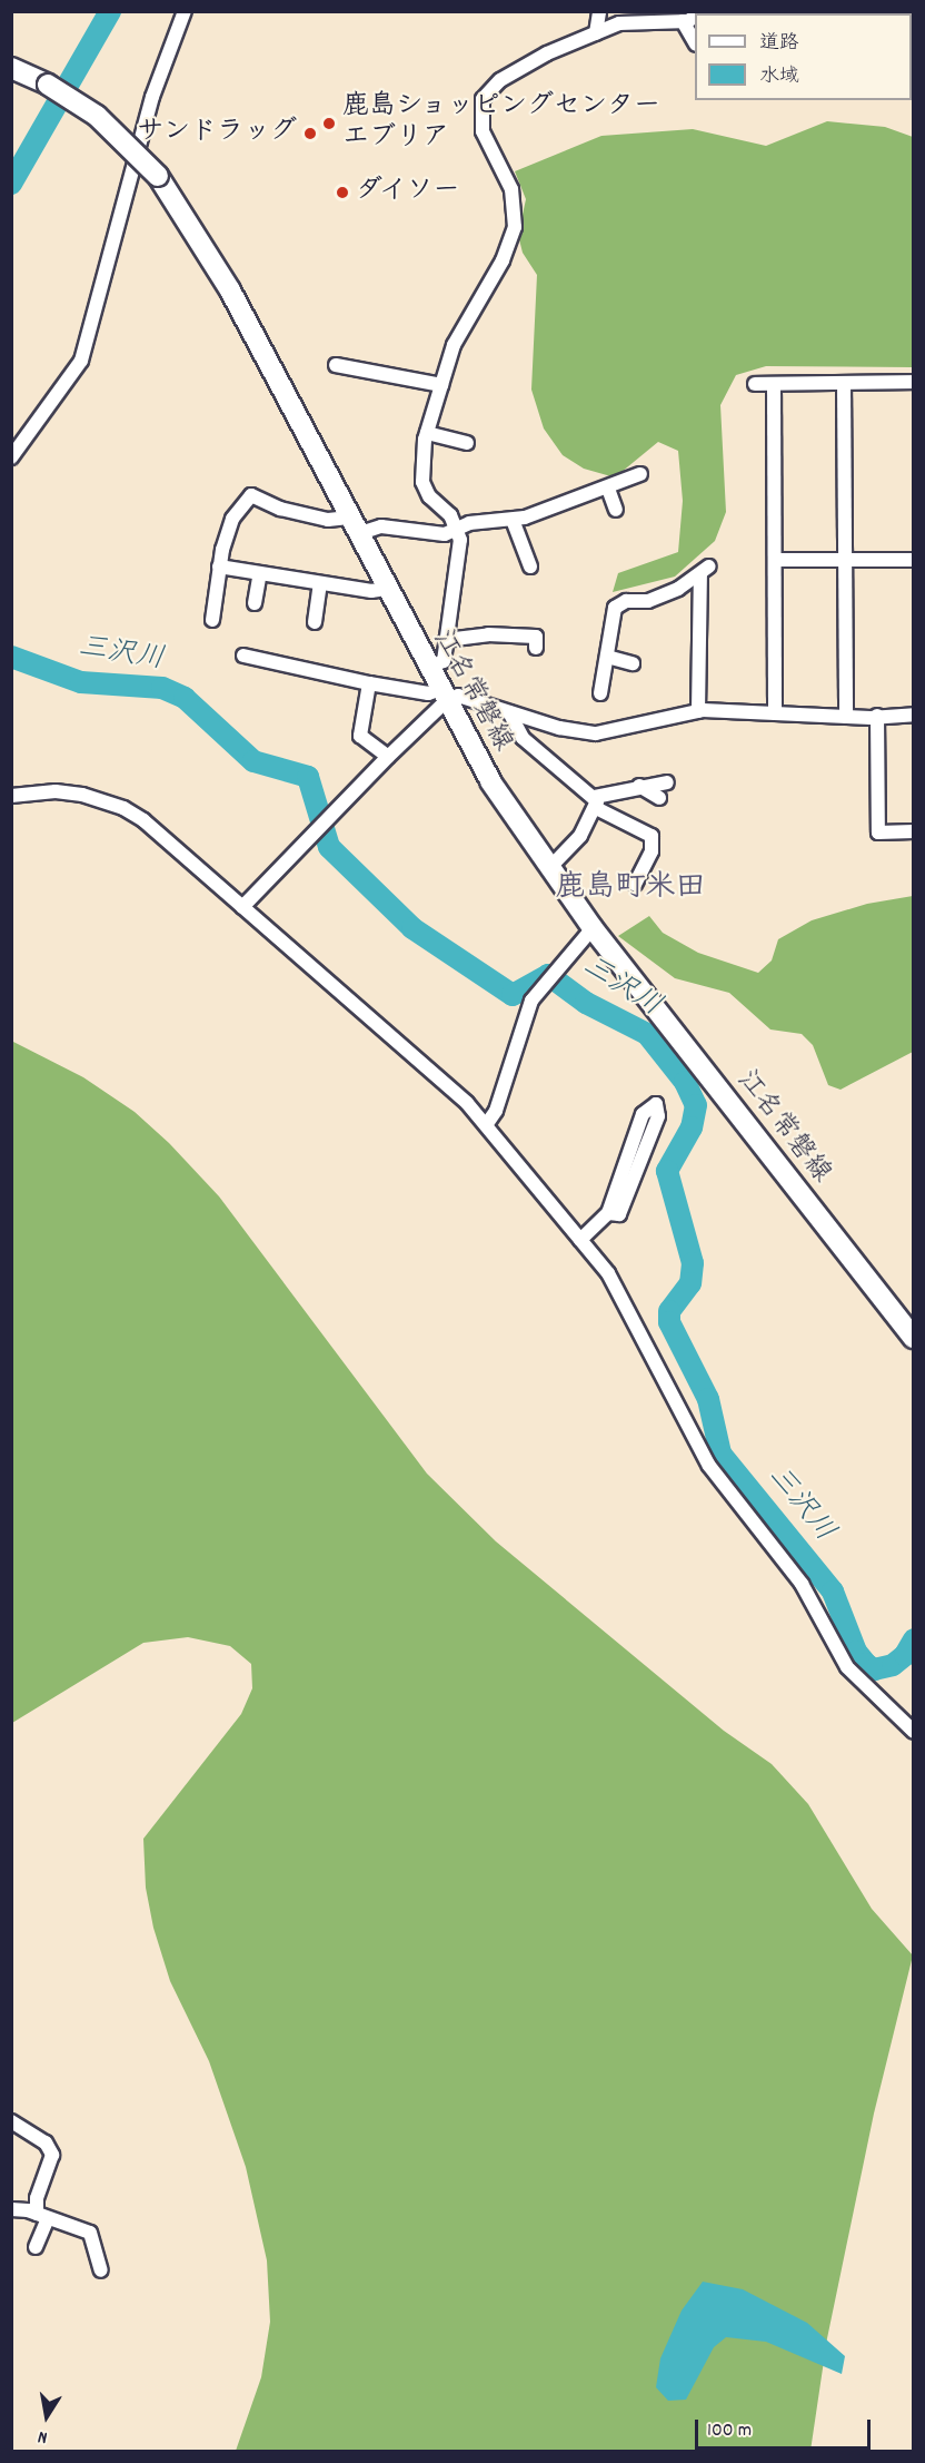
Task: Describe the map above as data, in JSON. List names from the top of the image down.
{
  "streets": {
    "main road": ["江名常磐線"]
  },
  "districts": ["鹿島町米田"],
  "water": ["三沢川"],
  "places": ["鹿島ショッピングセンター エブリア", "サンドラッグ", "ダイソー"],
  "legend": ["道路", "水域"],
  "scale_bar": "100 m",
  "north": "bottom"
}
